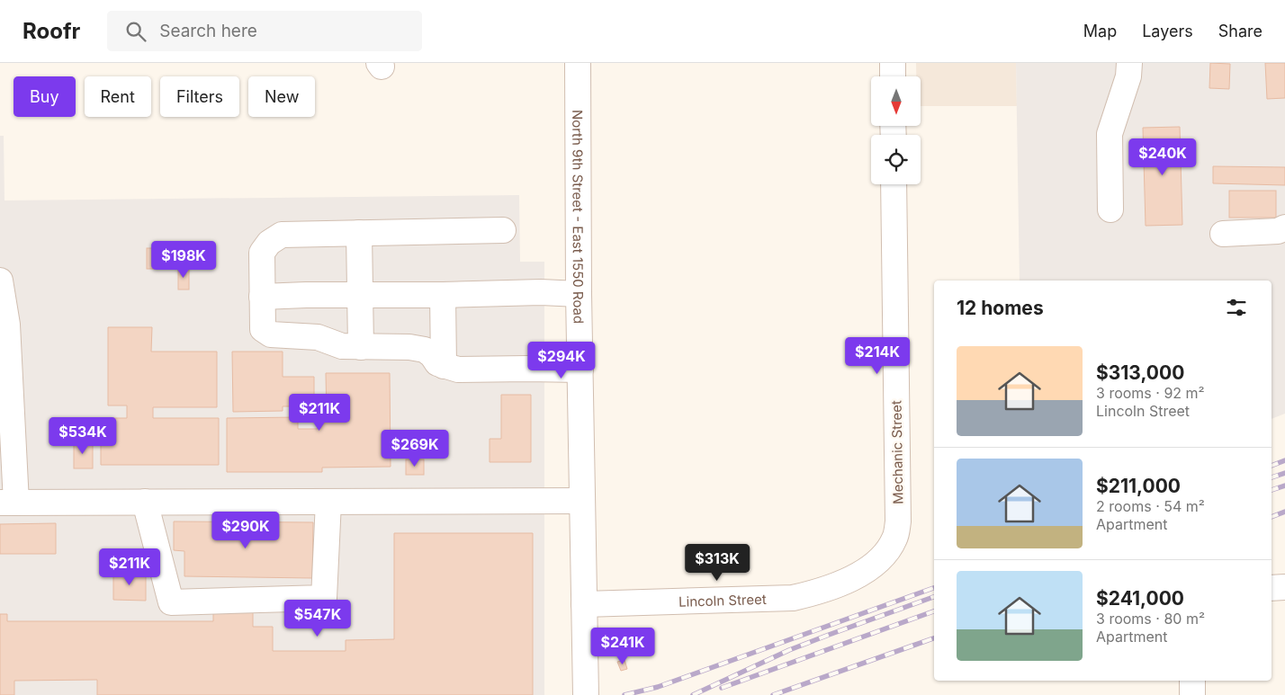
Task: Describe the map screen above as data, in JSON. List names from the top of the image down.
{
  "streets": {
    "street": ["North 9th Street - East 1550 Road", "Mechanic Street", "Lincoln Street"]
  },
  "crossings": [
    ["North 9th Street - East 1550 Road", "Lincoln Street"],
    ["Mechanic Street", "Lincoln Street"]
  ],
  "north": "bottom",
  "page": {
    "header": "Roofr",
    "search": "Search here",
    "nav": ["Map", "Layers", "Share"],
    "chip": [
      "Buy",
      "Rent",
      "Filters",
      "New"
    ],
    "price": [
      "$240K",
      "$198K",
      "$214K",
      "$294K",
      "$211K",
      "$534K",
      "$269K",
      "$290K",
      "$313K",
      "$211K",
      "$547K",
      "$241K"
    ],
    "heading": "12 homes",
    "list": [
      {
        "name": "$313,000",
        "note": "3 rooms · 92 m² · Lincoln Street"
      },
      {
        "name": "$211,000",
        "note": "2 rooms · 54 m² · Apartment"
      },
      {
        "name": "$241,000",
        "note": "3 rooms · 80 m² · Apartment"
      }
    ]
  }
}
